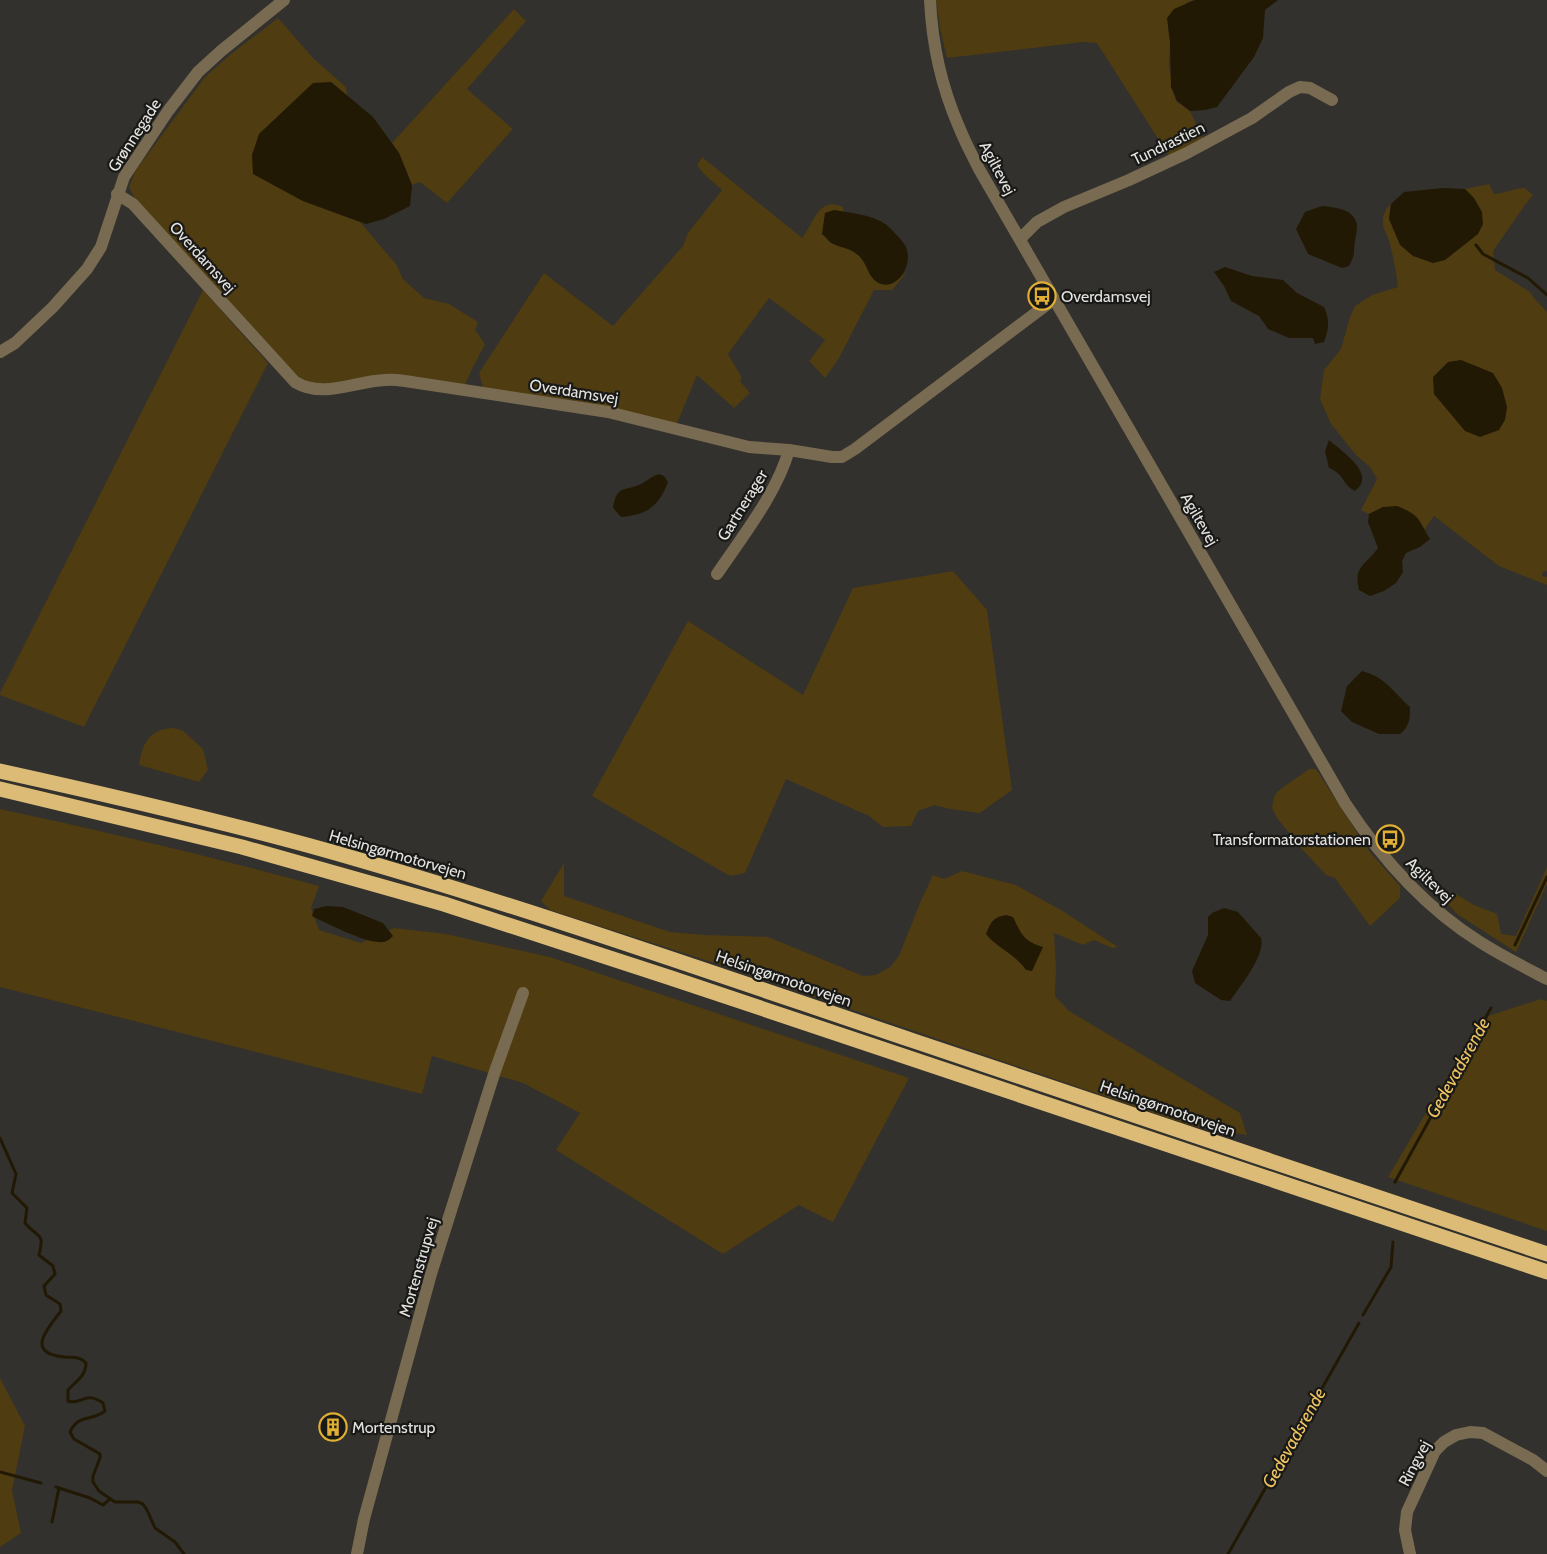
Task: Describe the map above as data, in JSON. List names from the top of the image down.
{
  "streets": {
    "highway": ["Helsingørmotorvejen"],
    "street": [
      "Grønnegade",
      "Tundrastien",
      "Agiltevej",
      "Overdamsvej",
      "Gartnerager",
      "Mortenstrupvej",
      "Ringvej"
    ]
  },
  "crossings": [
    ["Grønnegade", "Overdamsvej"],
    ["Tundrastien", "Agiltevej"],
    ["Agiltevej", "Overdamsvej"],
    ["Overdamsvej", "Gartnerager"]
  ],
  "water": ["Gedevadsrende"],
  "places": {
    "bus stop": ["Overdamsvej", "Transformatorstationen"],
    "building": ["Mortenstrup"]
  }
}
